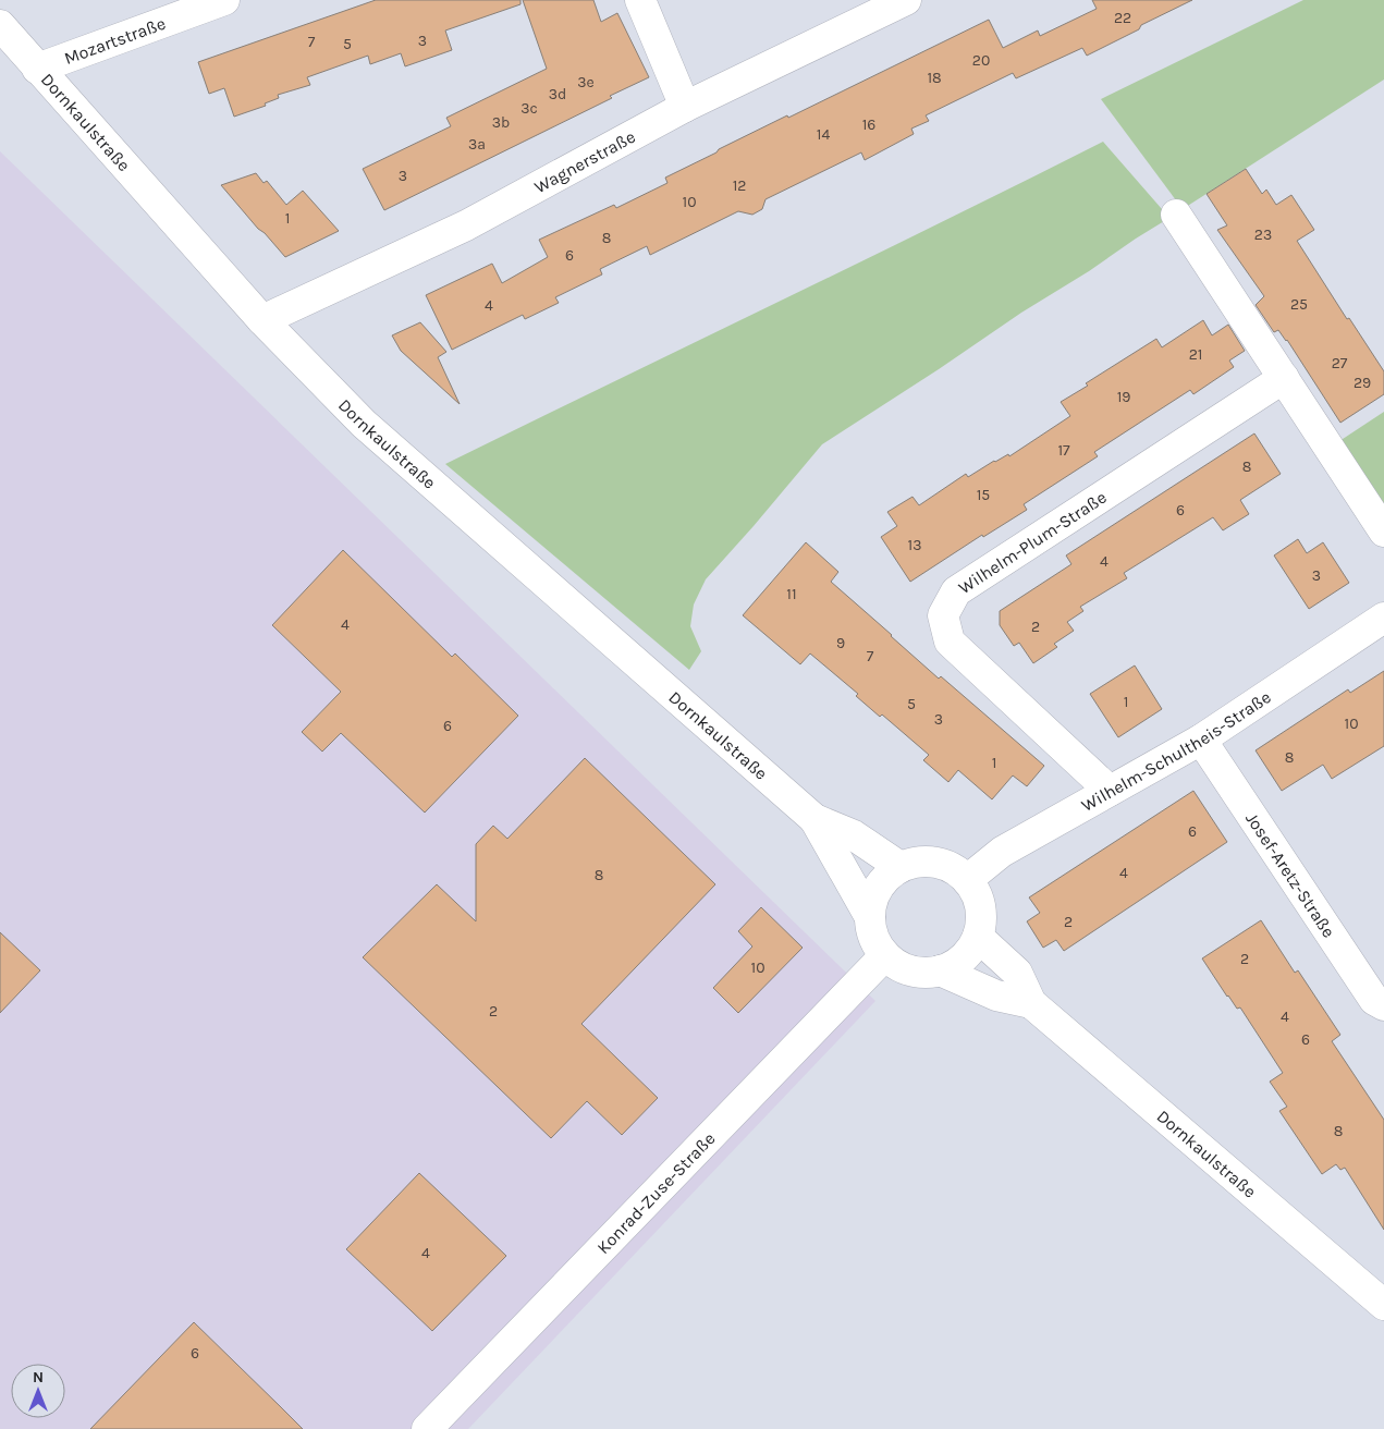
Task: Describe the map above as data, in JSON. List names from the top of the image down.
{
  "streets": {
    "street": [
      "Mozartstraße",
      "Dornkaulstraße",
      "Wagnerstraße",
      "Wilhelm-Plum-Straße",
      "Wilhelm-Schultheis-Straße",
      "Josef-Aretz-Straße",
      "Konrad-Zuse-Straße"
    ]
  },
  "crossings": [
    ["Mozartstraße", "Dornkaulstraße"],
    ["Dornkaulstraße", "Wagnerstraße"],
    ["Dornkaulstraße", "Wilhelm-Schultheis-Straße"],
    ["Dornkaulstraße", "Konrad-Zuse-Straße"],
    ["Wilhelm-Plum-Straße", "Wilhelm-Schultheis-Straße"],
    ["Wilhelm-Schultheis-Straße", "Josef-Aretz-Straße"],
    ["Wilhelm-Schultheis-Straße", "Konrad-Zuse-Straße"]
  ],
  "house_numbers": [
    "22",
    "3",
    "7",
    "5",
    "20",
    "18",
    "3e",
    "3d",
    "3c",
    "3b",
    "16",
    "14",
    "3a",
    "3",
    "12",
    "10",
    "1",
    "23",
    "8",
    "6",
    "25",
    "4",
    "21",
    "27",
    "29",
    "19",
    "17",
    "8",
    "15",
    "6",
    "13",
    "4",
    "3",
    "11",
    "4",
    "2",
    "9",
    "7",
    "1",
    "5",
    "3",
    "10",
    "6",
    "8",
    "1",
    "6",
    "4",
    "8",
    "2",
    "2",
    "10",
    "2",
    "4",
    "6",
    "8",
    "4",
    "6"
  ],
  "north": "top"
}
